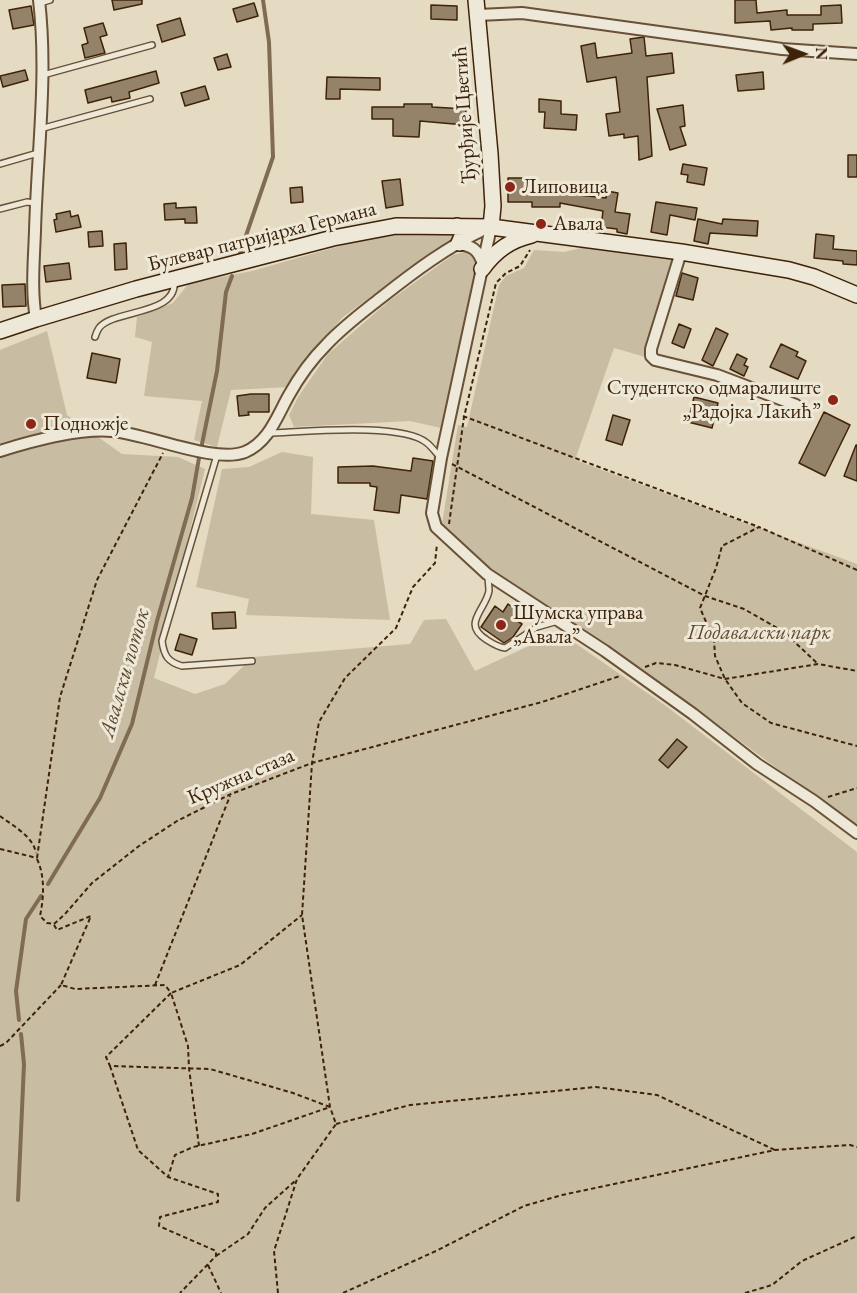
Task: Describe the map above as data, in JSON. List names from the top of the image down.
{
  "streets": {
    "main road": ["Ђурђије Цветић", "Булевар патријарха Германа"],
    "path": ["Кружна стаза"]
  },
  "crossings": [
    ["Ђурђије Цветић", "Булевар патријарха Германа"]
  ],
  "water": ["Авалски поток"],
  "parks": ["Подавалски парк"],
  "places": [
    "Липовица",
    "Авала",
    "Студентско одмаралиште „Радојка Лакић”",
    "Подножје",
    "Шумска управа „Авала”"
  ],
  "north": "right"
}
